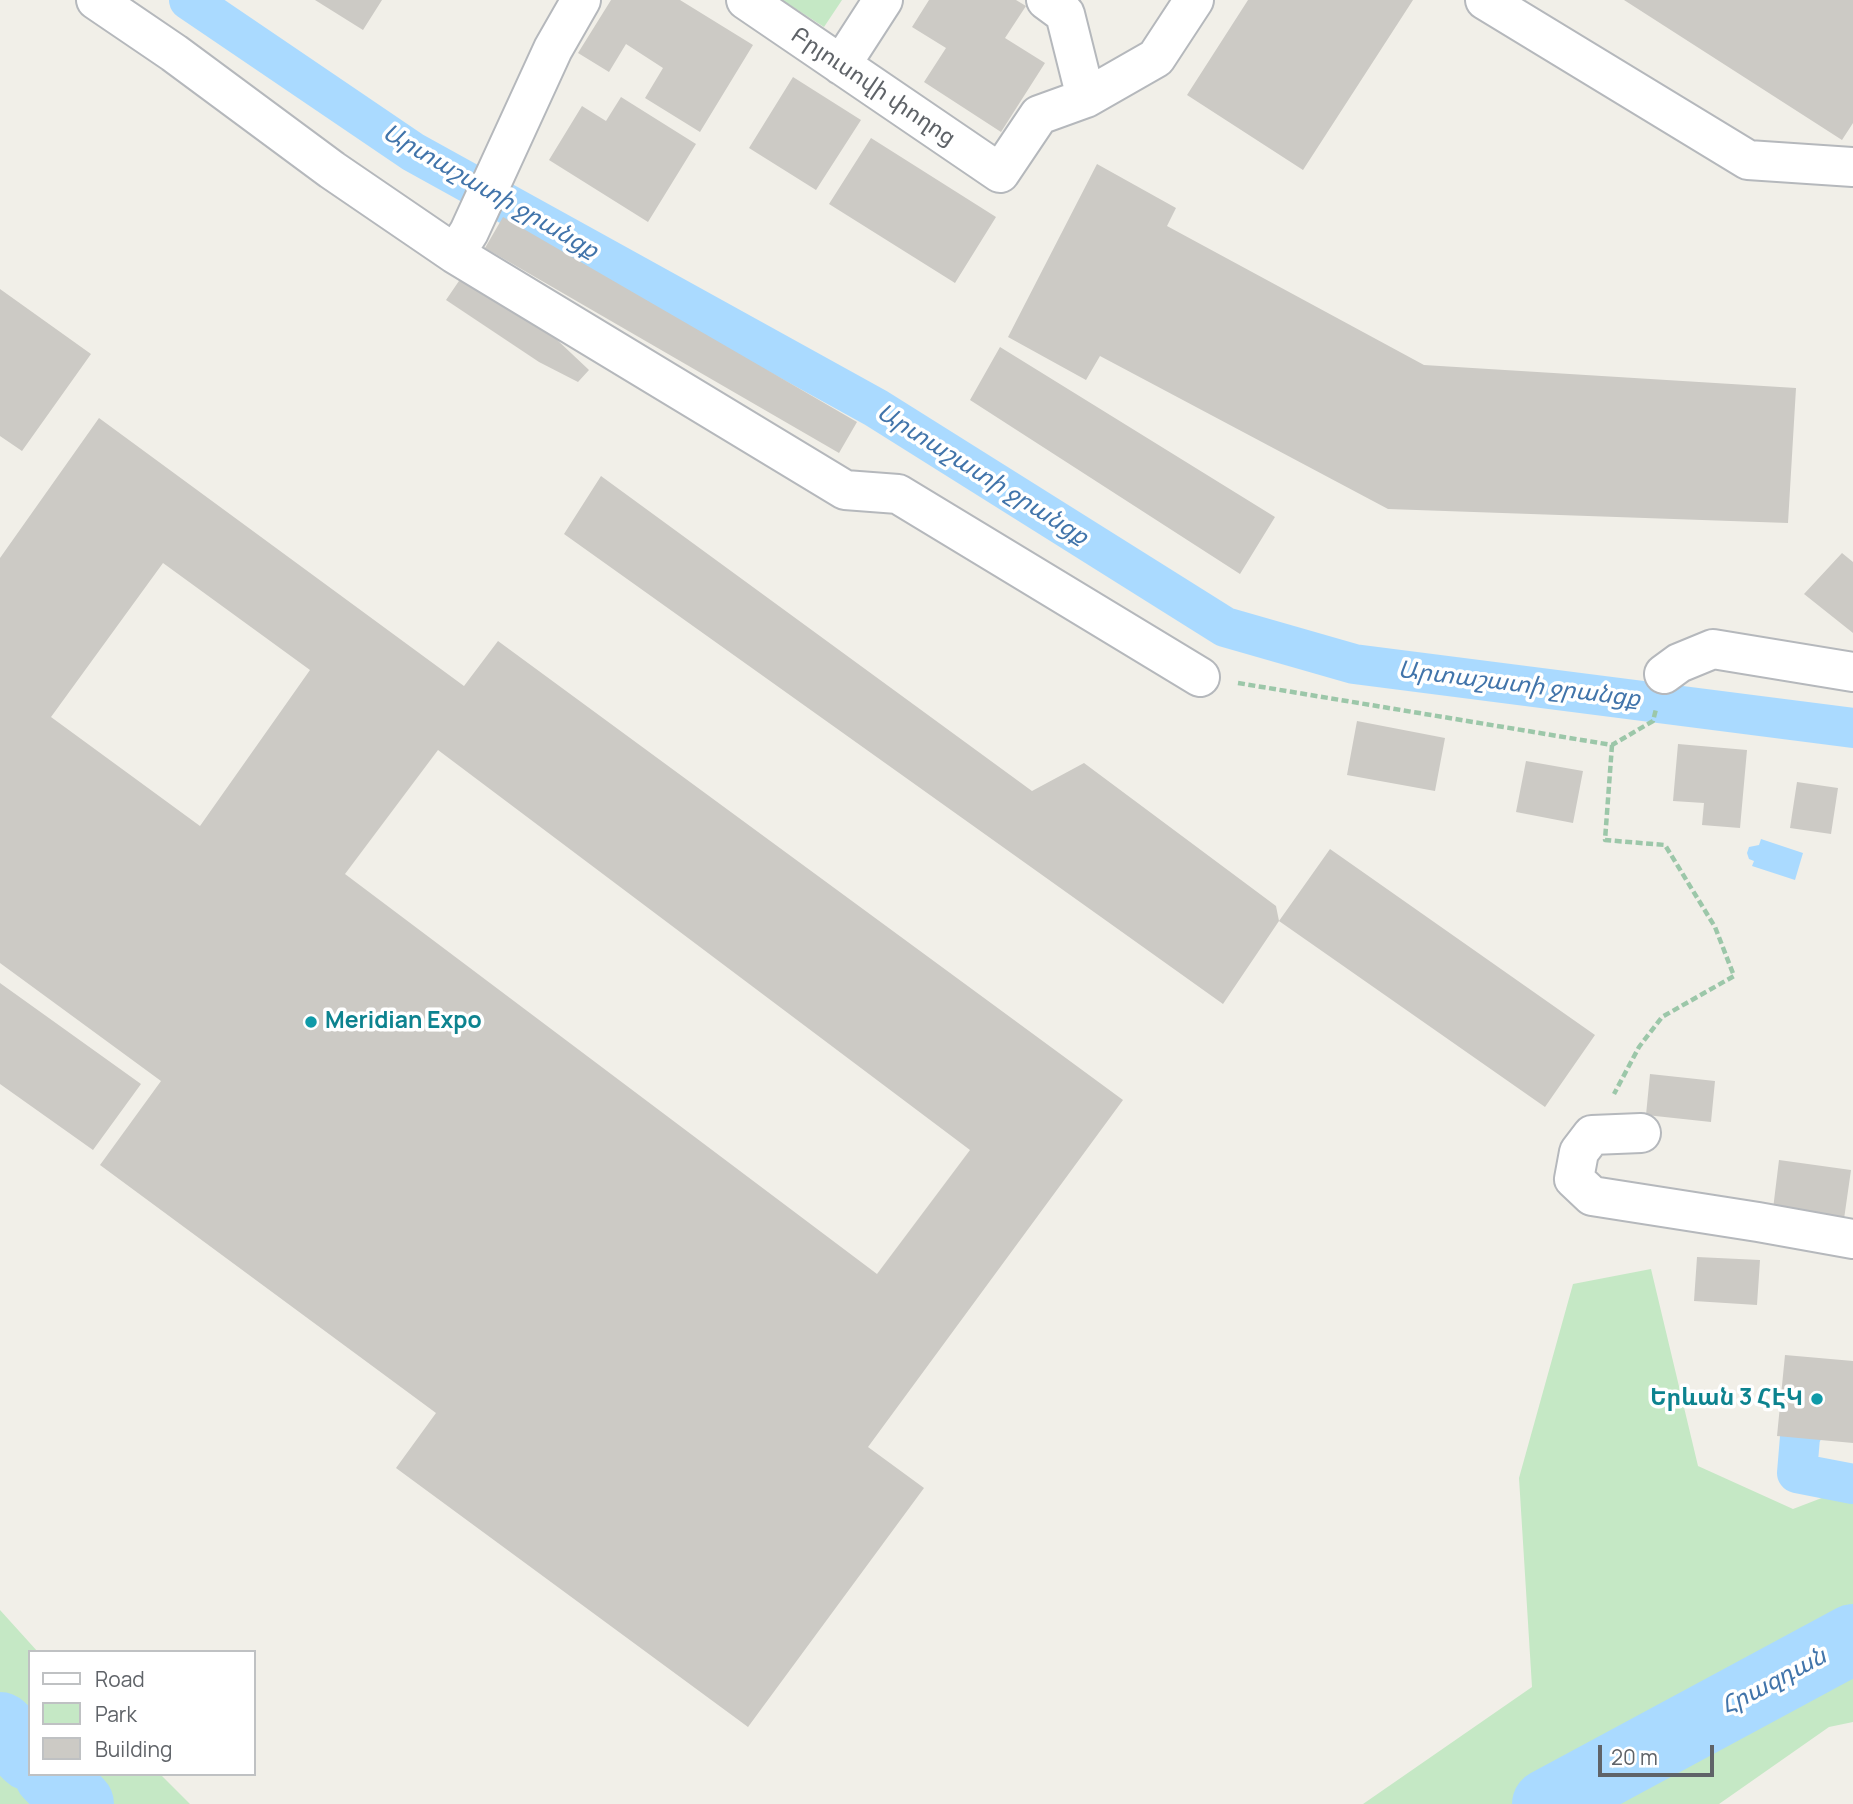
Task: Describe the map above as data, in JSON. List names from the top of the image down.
{
  "streets": {
    "street": ["Բրյուսովի փողոց"]
  },
  "water": ["Արտաշատի ջրանցք", "Հրազդան"],
  "places": ["Meridian Expo", "Երևան 3 ՀԷԿ"],
  "legend": ["Road", "Park", "Building"],
  "scale_bar": "20 m"
}
